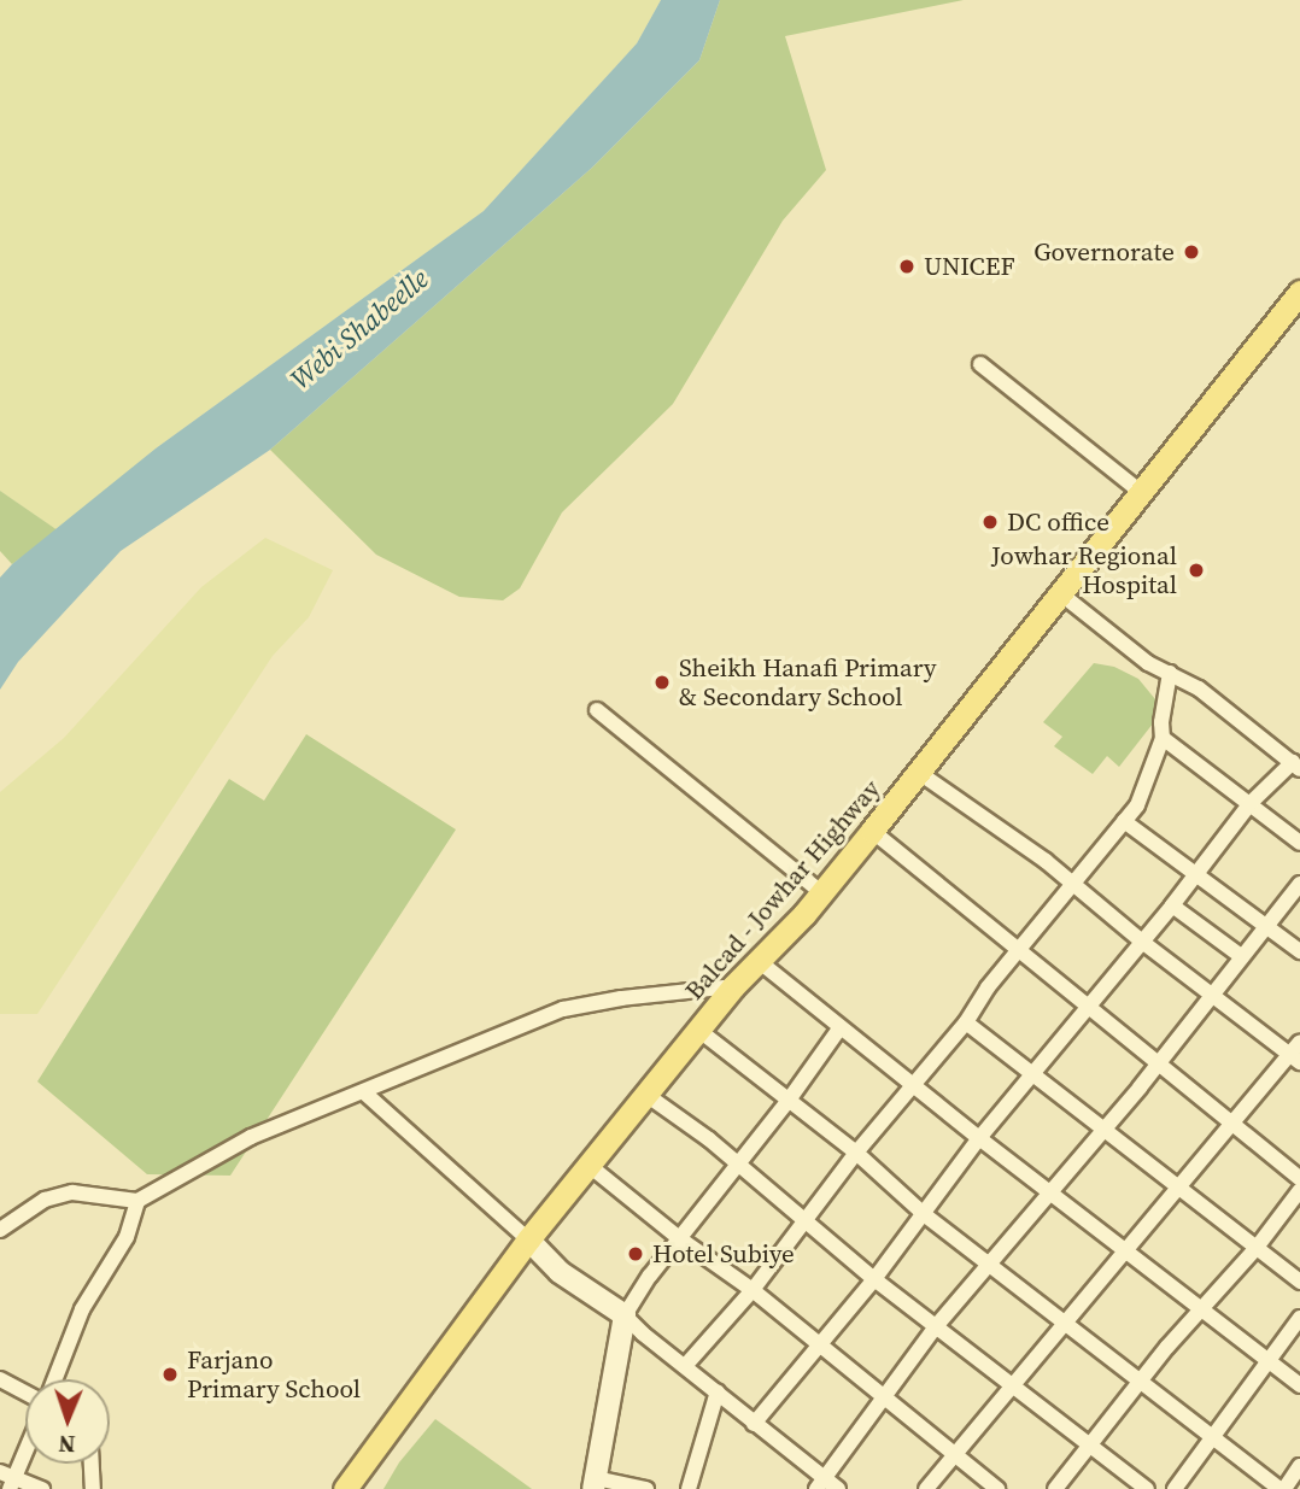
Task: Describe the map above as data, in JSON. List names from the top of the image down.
{
  "streets": {
    "main road": ["Balcad - Jowhar Highway"]
  },
  "water": ["Webi Shabeelle"],
  "places": [
    "Governorate",
    "UNICEF",
    "DC office",
    "Jowhar Regional Hospital",
    "Sheikh Hanafi Primary & Secondary School",
    "Hotel Subiye",
    "Farjano Primary School"
  ],
  "north": "bottom"
}
